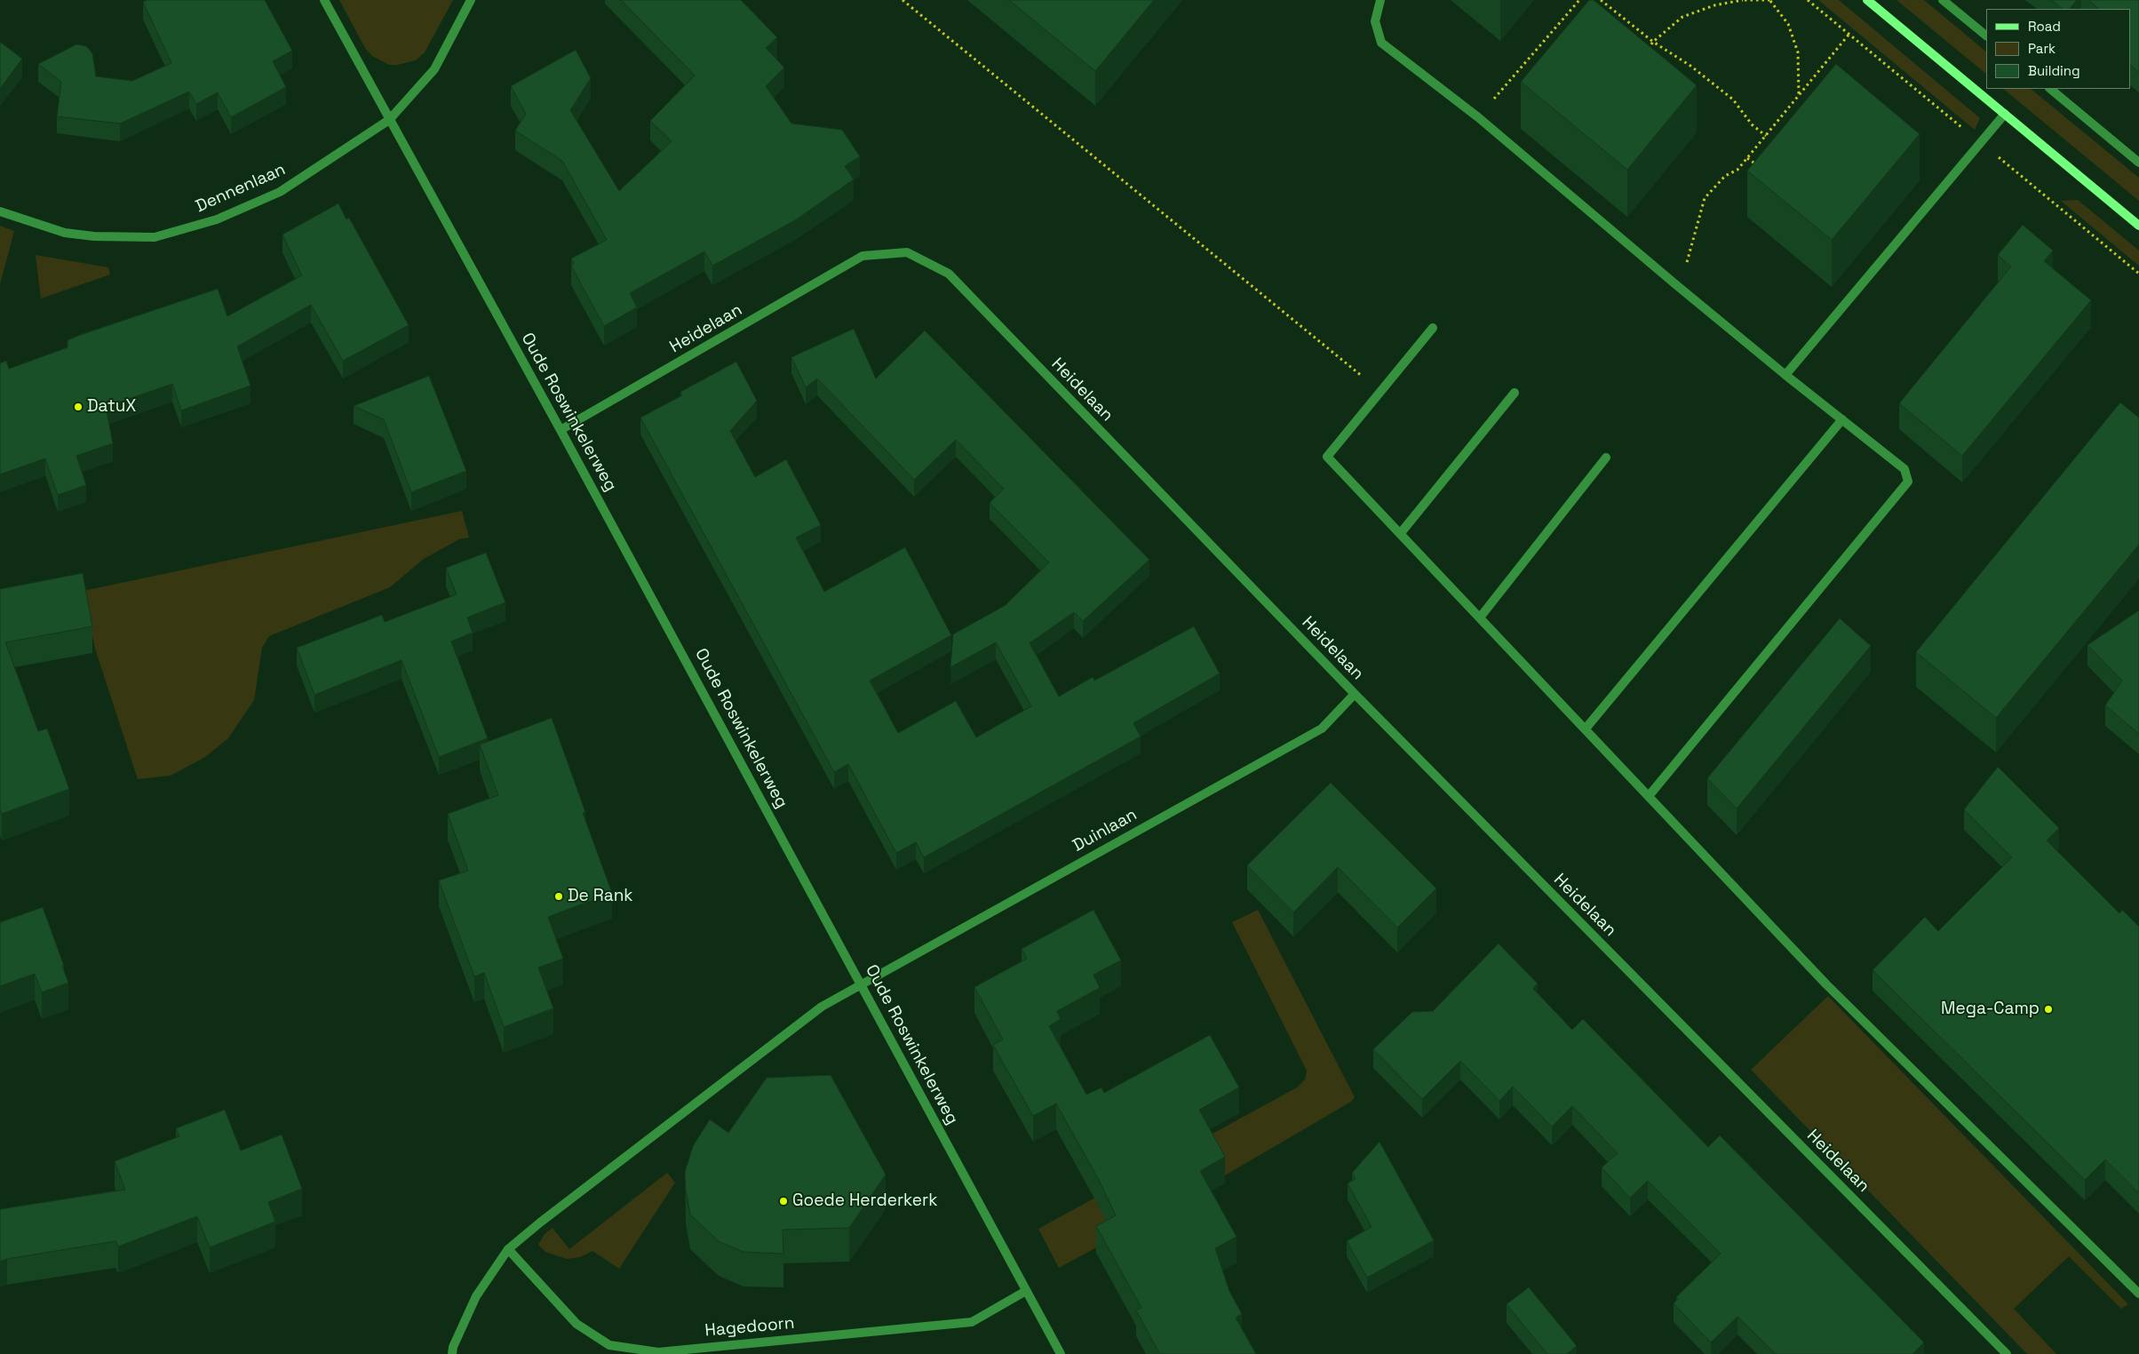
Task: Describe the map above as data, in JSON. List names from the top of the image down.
{
  "streets": {
    "street": [
      "Dennenlaan",
      "Heidelaan",
      "Oude Roswinkelerweg",
      "Duinlaan",
      "Hagedoorn"
    ]
  },
  "crossings": [
    ["Dennenlaan", "Oude Roswinkelerweg"],
    ["Heidelaan", "Oude Roswinkelerweg"],
    ["Heidelaan", "Duinlaan"],
    ["Oude Roswinkelerweg", "Duinlaan"],
    ["Oude Roswinkelerweg", "Hagedoorn"]
  ],
  "places": [
    "DatuX",
    "De Rank",
    "Mega-Camp",
    "Goede Herderkerk"
  ],
  "legend": ["Road", "Park", "Building"]
}
